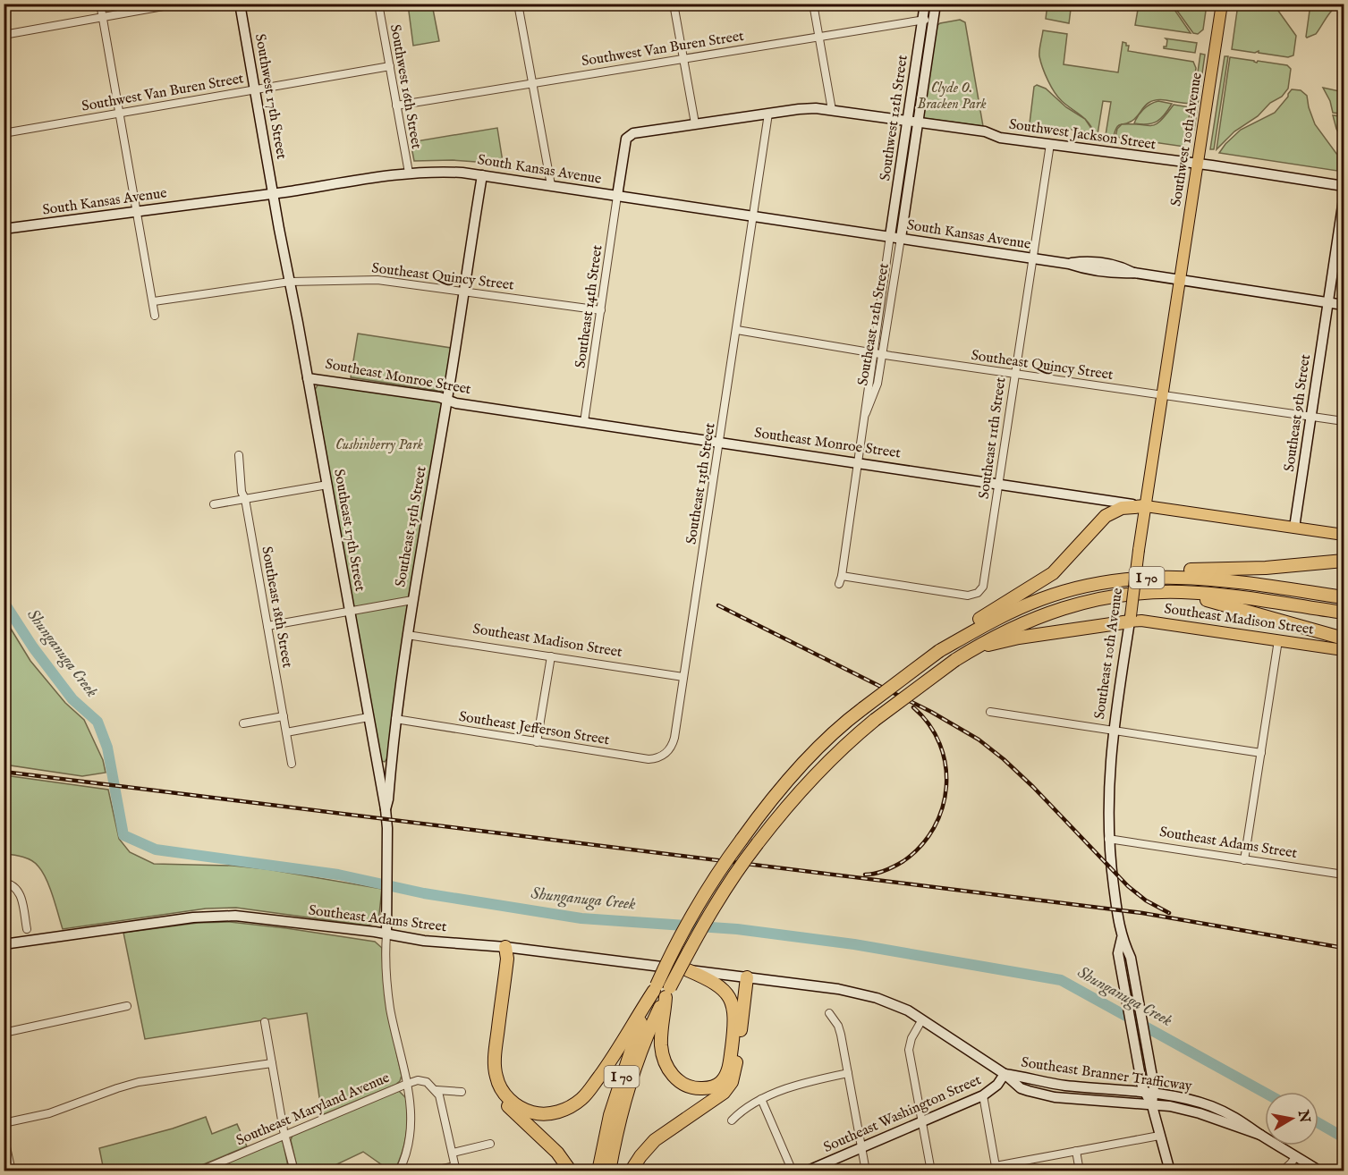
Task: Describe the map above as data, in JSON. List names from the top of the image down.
{
  "streets": {
    "highway": ["I 70"],
    "main road": [
      "Southwest 17th Street",
      "Southwest 12th Street",
      "Southwest Jackson Street",
      "Southwest 10th Avenue",
      "South Kansas Avenue",
      "Southeast Monroe Street",
      "Southeast 9th Street",
      "Southeast 15th Street",
      "Southeast 17th Street",
      "Southeast Madison Street",
      "Southeast 10th Avenue",
      "Southeast Adams Street",
      "Southeast Branner Trafficway",
      "Southeast Washington Street"
    ],
    "street": [
      "Southwest Van Buren Street",
      "Southwest 16th Street",
      "Southeast Quincy Street",
      "Southeast 14th Street",
      "Southeast 12th Street",
      "Southeast 11th Street",
      "Southeast 13th Street",
      "Southeast 18th Street",
      "Southeast Jefferson Street",
      "Southeast Maryland Avenue"
    ]
  },
  "crossings": [
    ["Southwest Van Buren Street", "Southwest 16th Street"],
    ["Southwest Van Buren Street", "Southwest 17th Street"],
    ["Southwest Van Buren Street", "Southwest 12th Street"],
    ["Southwest 16th Street", "South Kansas Avenue"],
    ["Southwest 17th Street", "South Kansas Avenue"],
    ["Southwest 17th Street", "Southeast 17th Street"],
    ["Southwest 12th Street", "Southwest Jackson Street"],
    ["Southwest 12th Street", "South Kansas Avenue"],
    ["Southwest 12th Street", "Southeast 12th Street"],
    ["Southwest Jackson Street", "Southwest 10th Avenue"],
    ["Southwest Jackson Street", "South Kansas Avenue"],
    ["Southwest Jackson Street", "Southeast 14th Street"],
    ["Southwest Jackson Street", "Southeast 11th Street"],
    ["Southwest Jackson Street", "Southeast 13th Street"],
    ["Southwest 10th Avenue", "South Kansas Avenue"],
    ["Southwest 10th Avenue", "Southeast 10th Avenue"],
    ["South Kansas Avenue", "Southeast 14th Street"],
    ["South Kansas Avenue", "Southeast 12th Street"],
    ["South Kansas Avenue", "Southeast 9th Street"],
    ["South Kansas Avenue", "Southeast 11th Street"],
    ["South Kansas Avenue", "Southeast 13th Street"],
    ["South Kansas Avenue", "Southeast 15th Street"],
    ["South Kansas Avenue", "Southeast 17th Street"],
    ["South Kansas Avenue", "Southeast 10th Avenue"],
    ["Southeast Quincy Street", "Southeast 14th Street"],
    ["Southeast Quincy Street", "Southeast 12th Street"],
    ["Southeast Quincy Street", "Southeast 9th Street"],
    ["Southeast Quincy Street", "Southeast 11th Street"],
    ["Southeast Quincy Street", "Southeast 13th Street"],
    ["Southeast Quincy Street", "Southeast 15th Street"],
    ["Southeast Quincy Street", "Southeast 17th Street"],
    ["Southeast Quincy Street", "Southeast 10th Avenue"],
    ["Southeast 14th Street", "Southeast Monroe Street"],
    ["Southeast 12th Street", "Southeast Monroe Street"],
    ["Southeast 12th Street", "Southeast 11th Street"],
    ["Southeast Monroe Street", "Southeast 9th Street"],
    ["Southeast Monroe Street", "Southeast 11th Street"],
    ["Southeast Monroe Street", "Southeast 13th Street"],
    ["Southeast Monroe Street", "Southeast 15th Street"],
    ["Southeast Monroe Street", "Southeast 17th Street"],
    ["Southeast Monroe Street", "Southeast 10th Avenue"],
    ["Southeast 13th Street", "Southeast Madison Street"],
    ["Southeast 13th Street", "Southeast Jefferson Street"],
    ["Southeast 15th Street", "Southeast 17th Street"],
    ["Southeast 15th Street", "Southeast Madison Street"],
    ["Southeast 15th Street", "Southeast Jefferson Street"],
    ["Southeast 15th Street", "Southeast Adams Street"],
    ["Southeast 15th Street", "Southeast Maryland Avenue"],
    ["Southeast Madison Street", "Southeast 10th Avenue"],
    ["Southeast 10th Avenue", "Southeast Adams Street"],
    ["Southeast 10th Avenue", "Southeast Branner Trafficway"],
    ["Southeast Adams Street", "Southeast Branner Trafficway"],
    ["Southeast Branner Trafficway", "Southeast Washington Street"]
  ],
  "water": ["Shunganuga Creek"],
  "parks": ["Clyde O. Bracken Park", "Cushinberry Park"],
  "north": "right"
}
